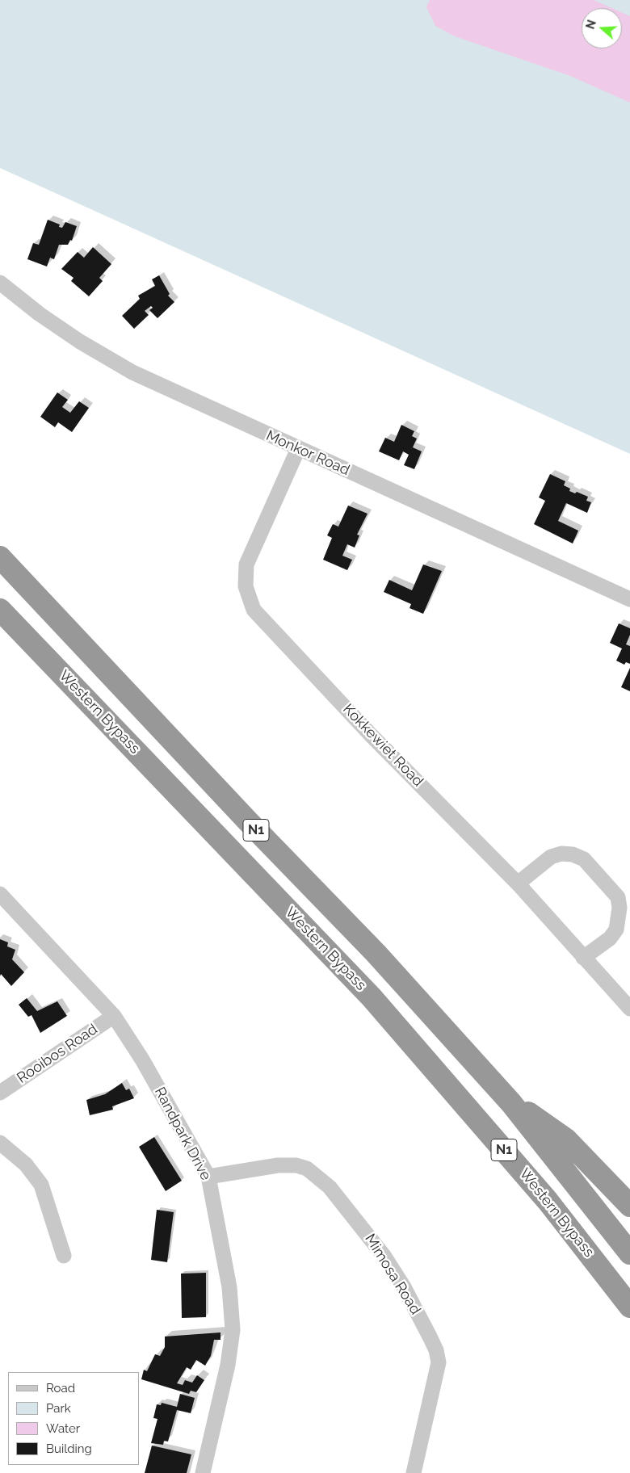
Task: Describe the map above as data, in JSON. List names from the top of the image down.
{
  "streets": {
    "highway": ["Western Bypass", "N1"],
    "street": [
      "Monkor Road",
      "Kokkewiet Road",
      "Rooibos Road",
      "Randpark Drive",
      "Mimosa Road"
    ]
  },
  "crossings": [
    ["Monkor Road", "Kokkewiet Road"],
    ["Rooibos Road", "Randpark Drive"],
    ["Randpark Drive", "Mimosa Road"]
  ],
  "legend": [
    "Road",
    "Park",
    "Water",
    "Building"
  ],
  "north": "left"
}
